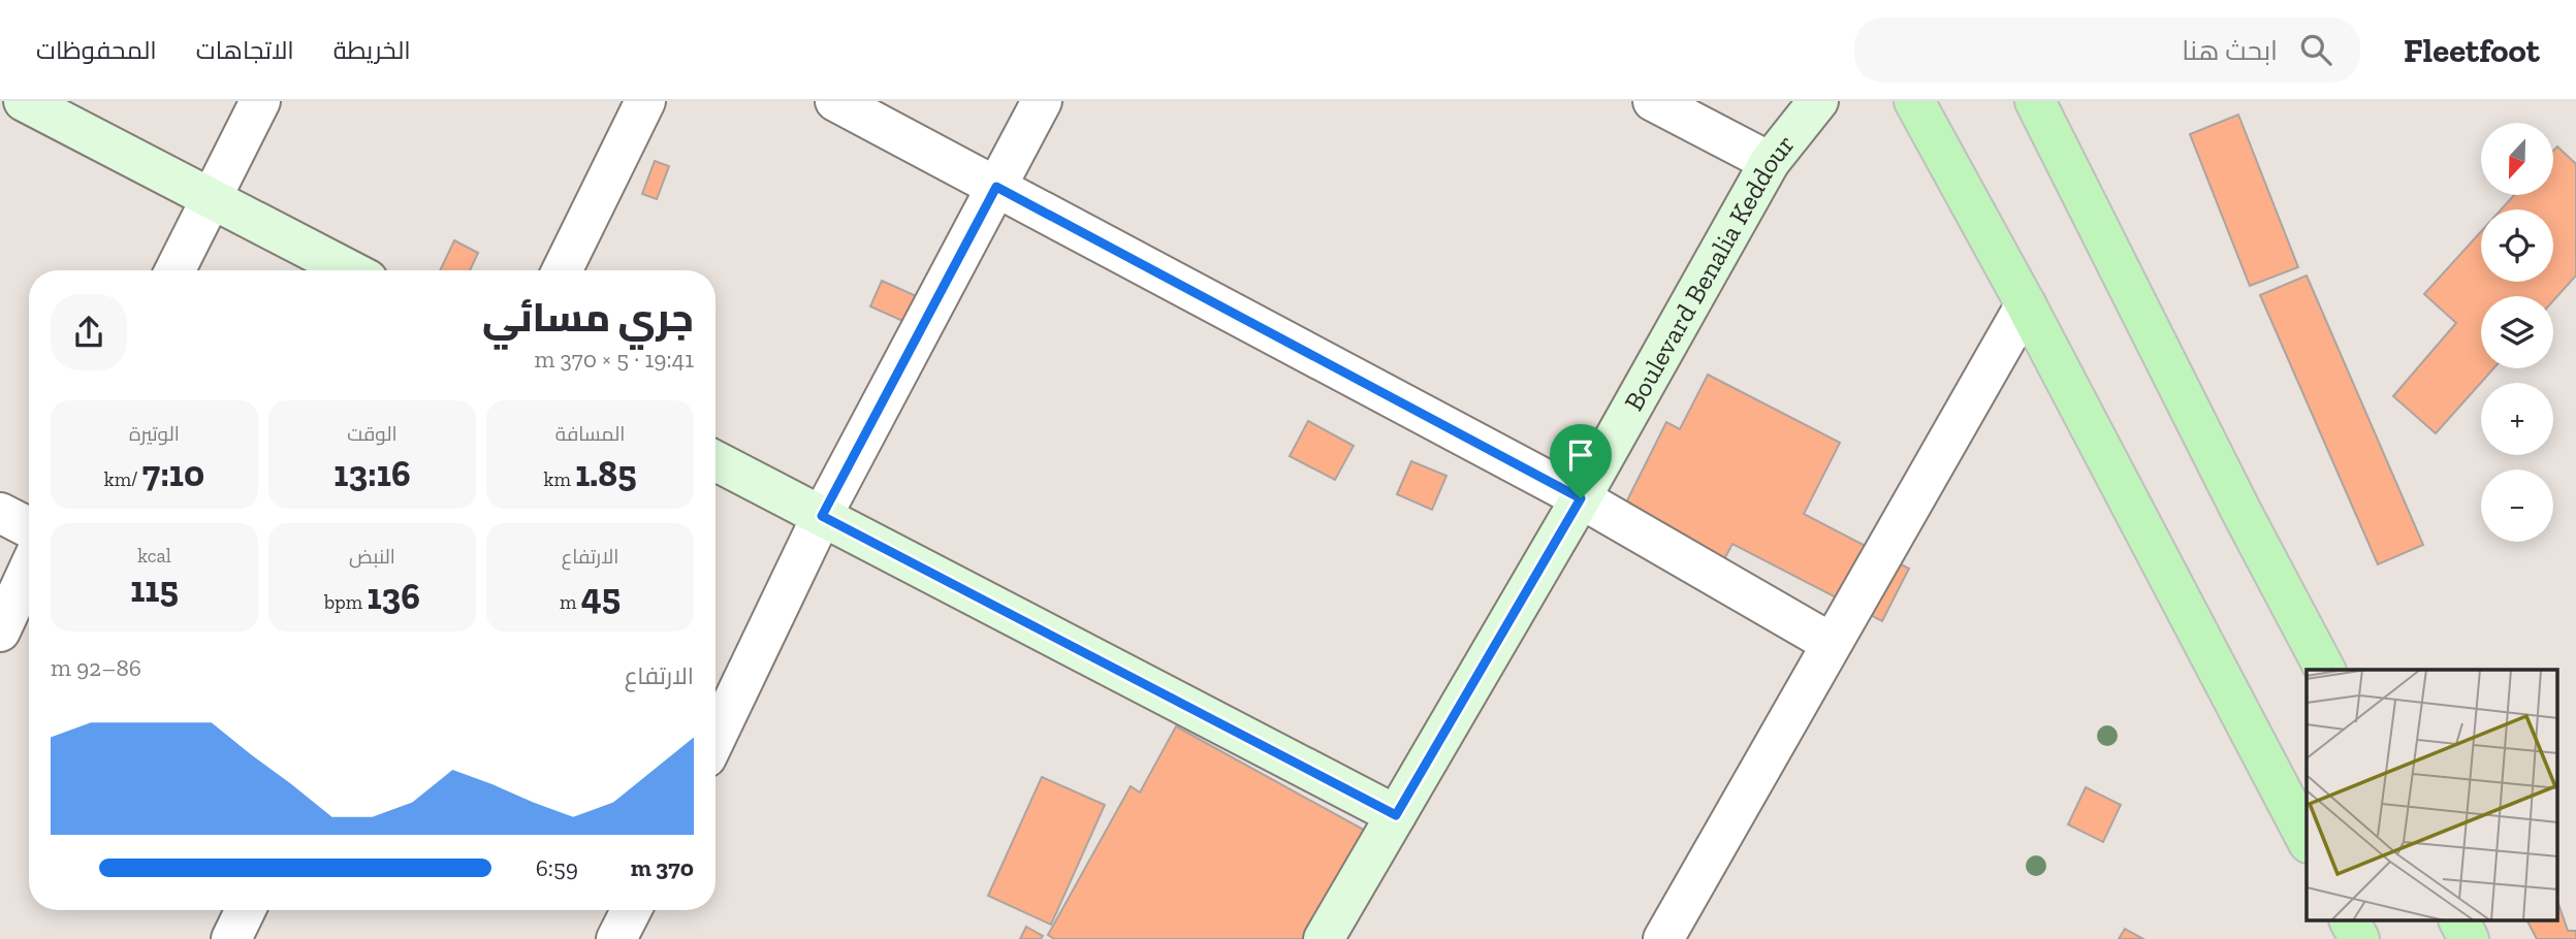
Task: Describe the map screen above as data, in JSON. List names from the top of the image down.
{
  "streets": {
    "street": ["Boulevard Benalia Keddour"]
  },
  "north": "bottom",
  "page": {
    "header": "Fleetfoot",
    "search": "ابحث هنا",
    "nav": ["الخريطة", "الاتجاهات", "المحفوظات"],
    "map_buttons": ["+", "−"],
    "heading": ["جري مسائي", "19:41 · 5 × 370 m"],
    "stats": [
      ["المسافة", "1.85 km"],
      ["الوقت", "13:16"],
      ["الوتيرة", "7:10 /km"],
      ["الارتفاع", "45 m"],
      ["النبض", "136 bpm"],
      ["kcal", "115"]
    ],
    "chart": ["الارتفاع", "86–92 m"],
    "list": [
      {
        "name": "370 m",
        "note": "6:59"
      }
    ]
  }
}
